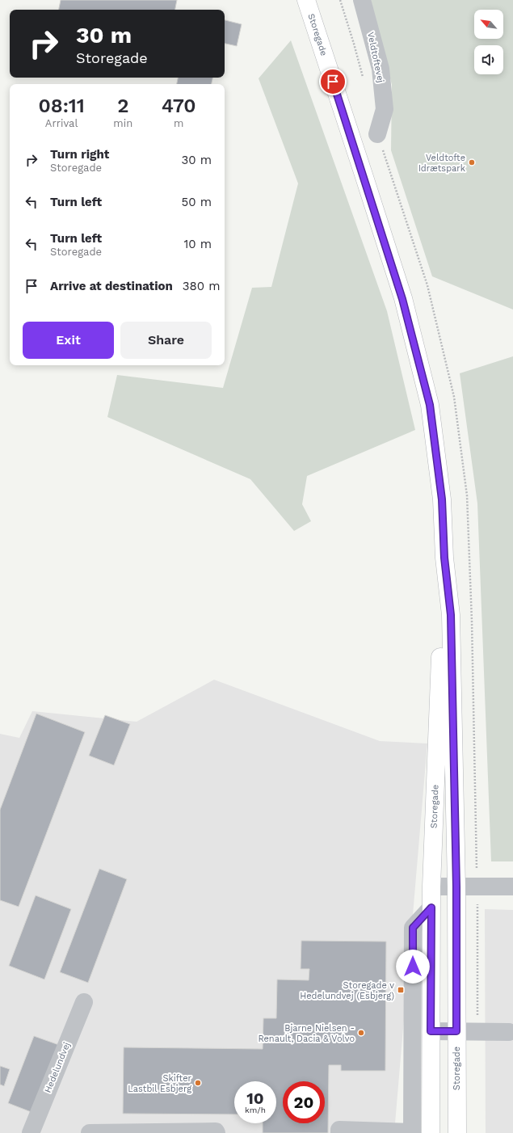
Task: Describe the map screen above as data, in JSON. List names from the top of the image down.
{
  "streets": {
    "main road": ["Storegade"],
    "street": ["Veldtoftevej", "Hedelundvej"]
  },
  "places": {
    "other": ["Veldtofte Idrætspark", "Bjarne Nielsen - Renault, Dacia & Volvo", "Skifter Lastbil Esbjerg"],
    "transit": ["Storegade v Hedelundvej (Esbjerg)"]
  },
  "north": "top left",
  "page": {
    "turn": ["30 m", "Storegade"],
    "eta": [
      "08:11",
      "Arrival",
      "2",
      "min",
      "470",
      "m"
    ],
    "list": [
      {
        "name": "Turn right",
        "note": "Storegade",
        "value": "30 m"
      },
      {
        "name": "Turn left",
        "value": "50 m"
      },
      {
        "name": "Turn left",
        "note": "Storegade",
        "value": "10 m"
      },
      {
        "name": "Arrive at destination",
        "value": "380 m"
      }
    ],
    "buttons": ["Exit", "Share"],
    "speed": "10 km/h",
    "limit": "20"
  }
}
